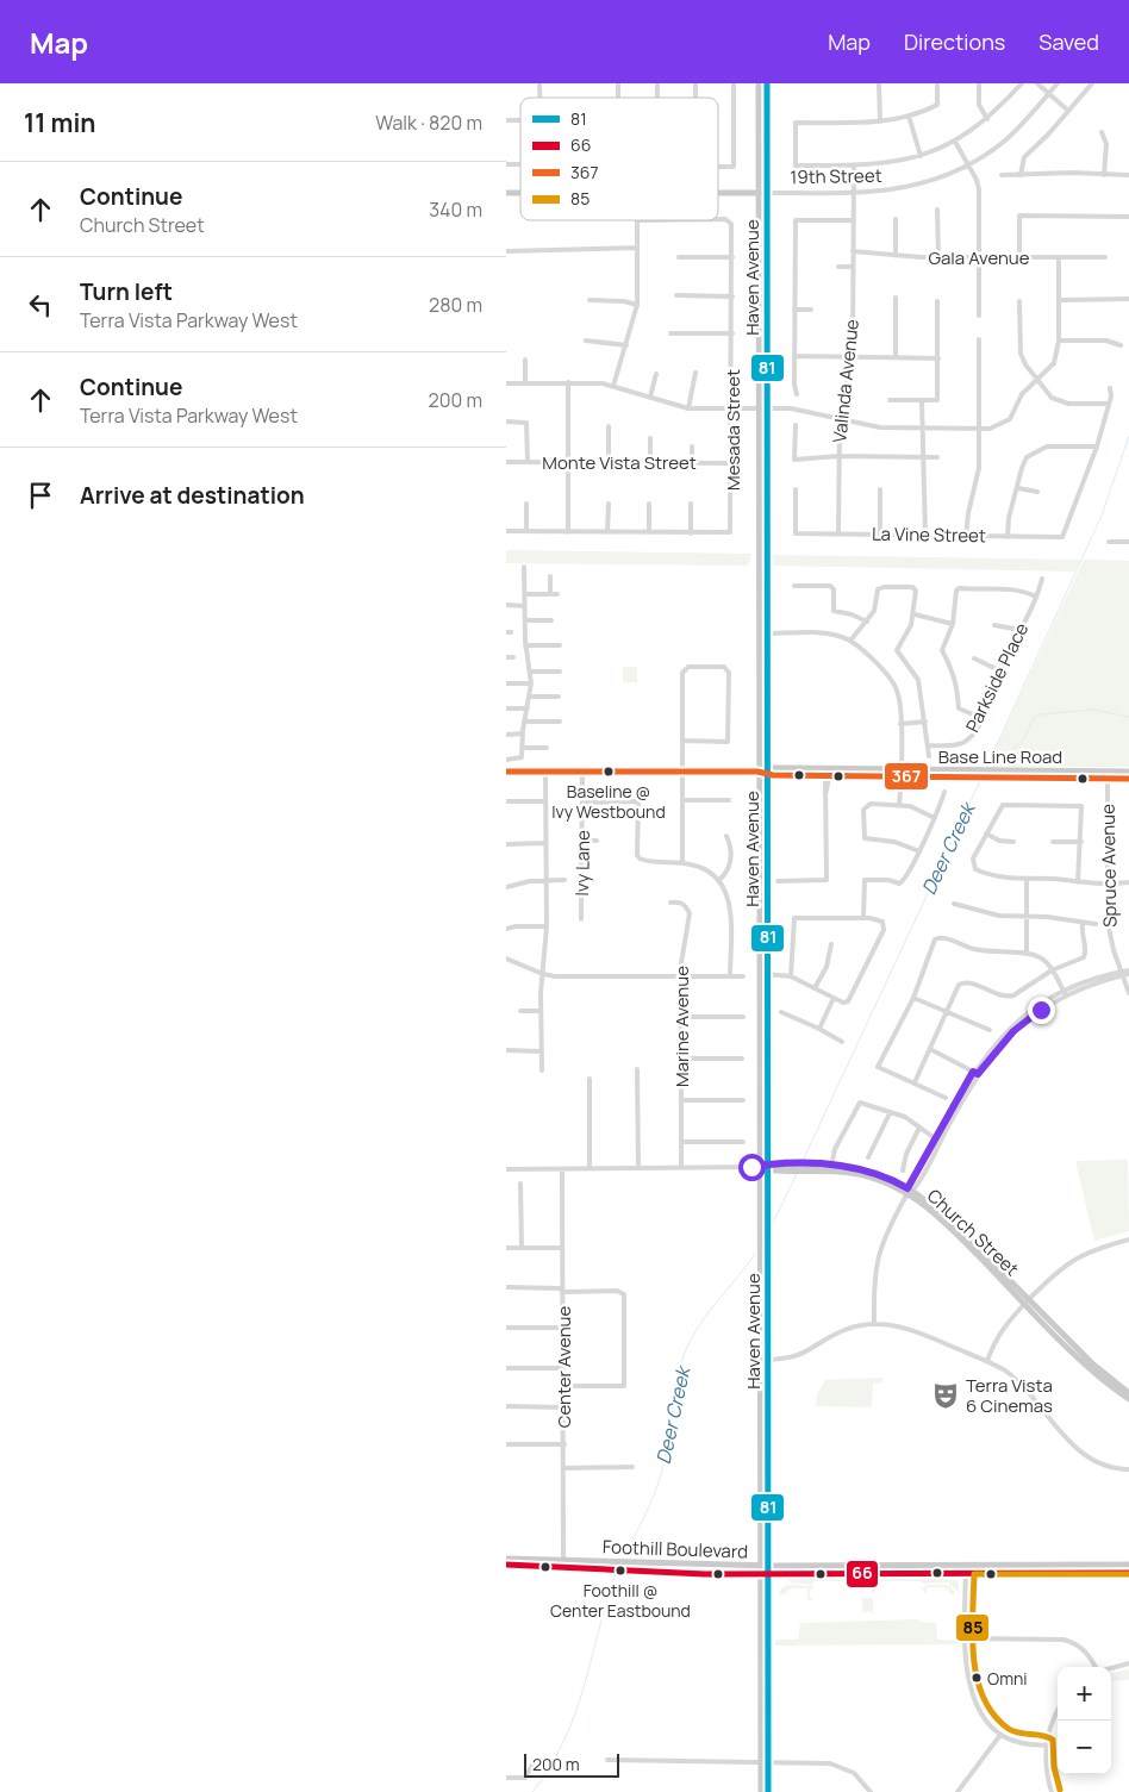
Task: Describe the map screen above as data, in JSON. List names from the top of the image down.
{
  "streets": {
    "main road": [
      "19th Street",
      "Haven Avenue",
      "Base Line Road",
      "Church Street",
      "Foothill Boulevard"
    ],
    "street": [
      "Gala Avenue",
      "Valinda Avenue",
      "Mesada Street",
      "Monte Vista Street",
      "La Vine Street",
      "Parkside Place",
      "Ivy Lane",
      "Spruce Avenue",
      "Marine Avenue",
      "Center Avenue"
    ]
  },
  "crossings": [
    ["19th Street", "Haven Avenue"],
    ["19th Street", "Valinda Avenue"],
    ["Gala Avenue", "Valinda Avenue"],
    ["Haven Avenue", "Base Line Road"],
    ["Haven Avenue", "Church Street"],
    ["Haven Avenue", "Foothill Boulevard"],
    ["Valinda Avenue", "La Vine Street"],
    ["Mesada Street", "Monte Vista Street"],
    ["Base Line Road", "Ivy Lane"],
    ["Base Line Road", "Spruce Avenue"],
    ["Marine Avenue", "Church Street"],
    ["Church Street", "Center Avenue"],
    ["Center Avenue", "Foothill Boulevard"]
  ],
  "water": ["Deer Creek"],
  "places": {
    "other": ["Baseline @ Ivy Westbound", "Foothill @ Center Eastbound", "Omni"],
    "theatre": ["Terra Vista 6 Cinemas"]
  },
  "lines": [
    "transit line 81",
    "transit line 367",
    "transit line 66",
    "transit line 85"
  ],
  "legend": [
    "81",
    "66",
    "367",
    "85"
  ],
  "scale_bar": "200 m",
  "page": {
    "header": "Map",
    "nav": ["Map", "Directions", "Saved"],
    "heading": ["11 min", "Walk · 820 m"],
    "list": [
      ["Continue", "Church Street", "340 m"],
      ["Turn left", "Terra Vista Parkway West", "280 m"],
      ["Continue", "Terra Vista Parkway West", "200 m"],
      "Arrive at destination"
    ],
    "map_buttons": ["+", "−"],
    "scale": "200 m"
  }
}
